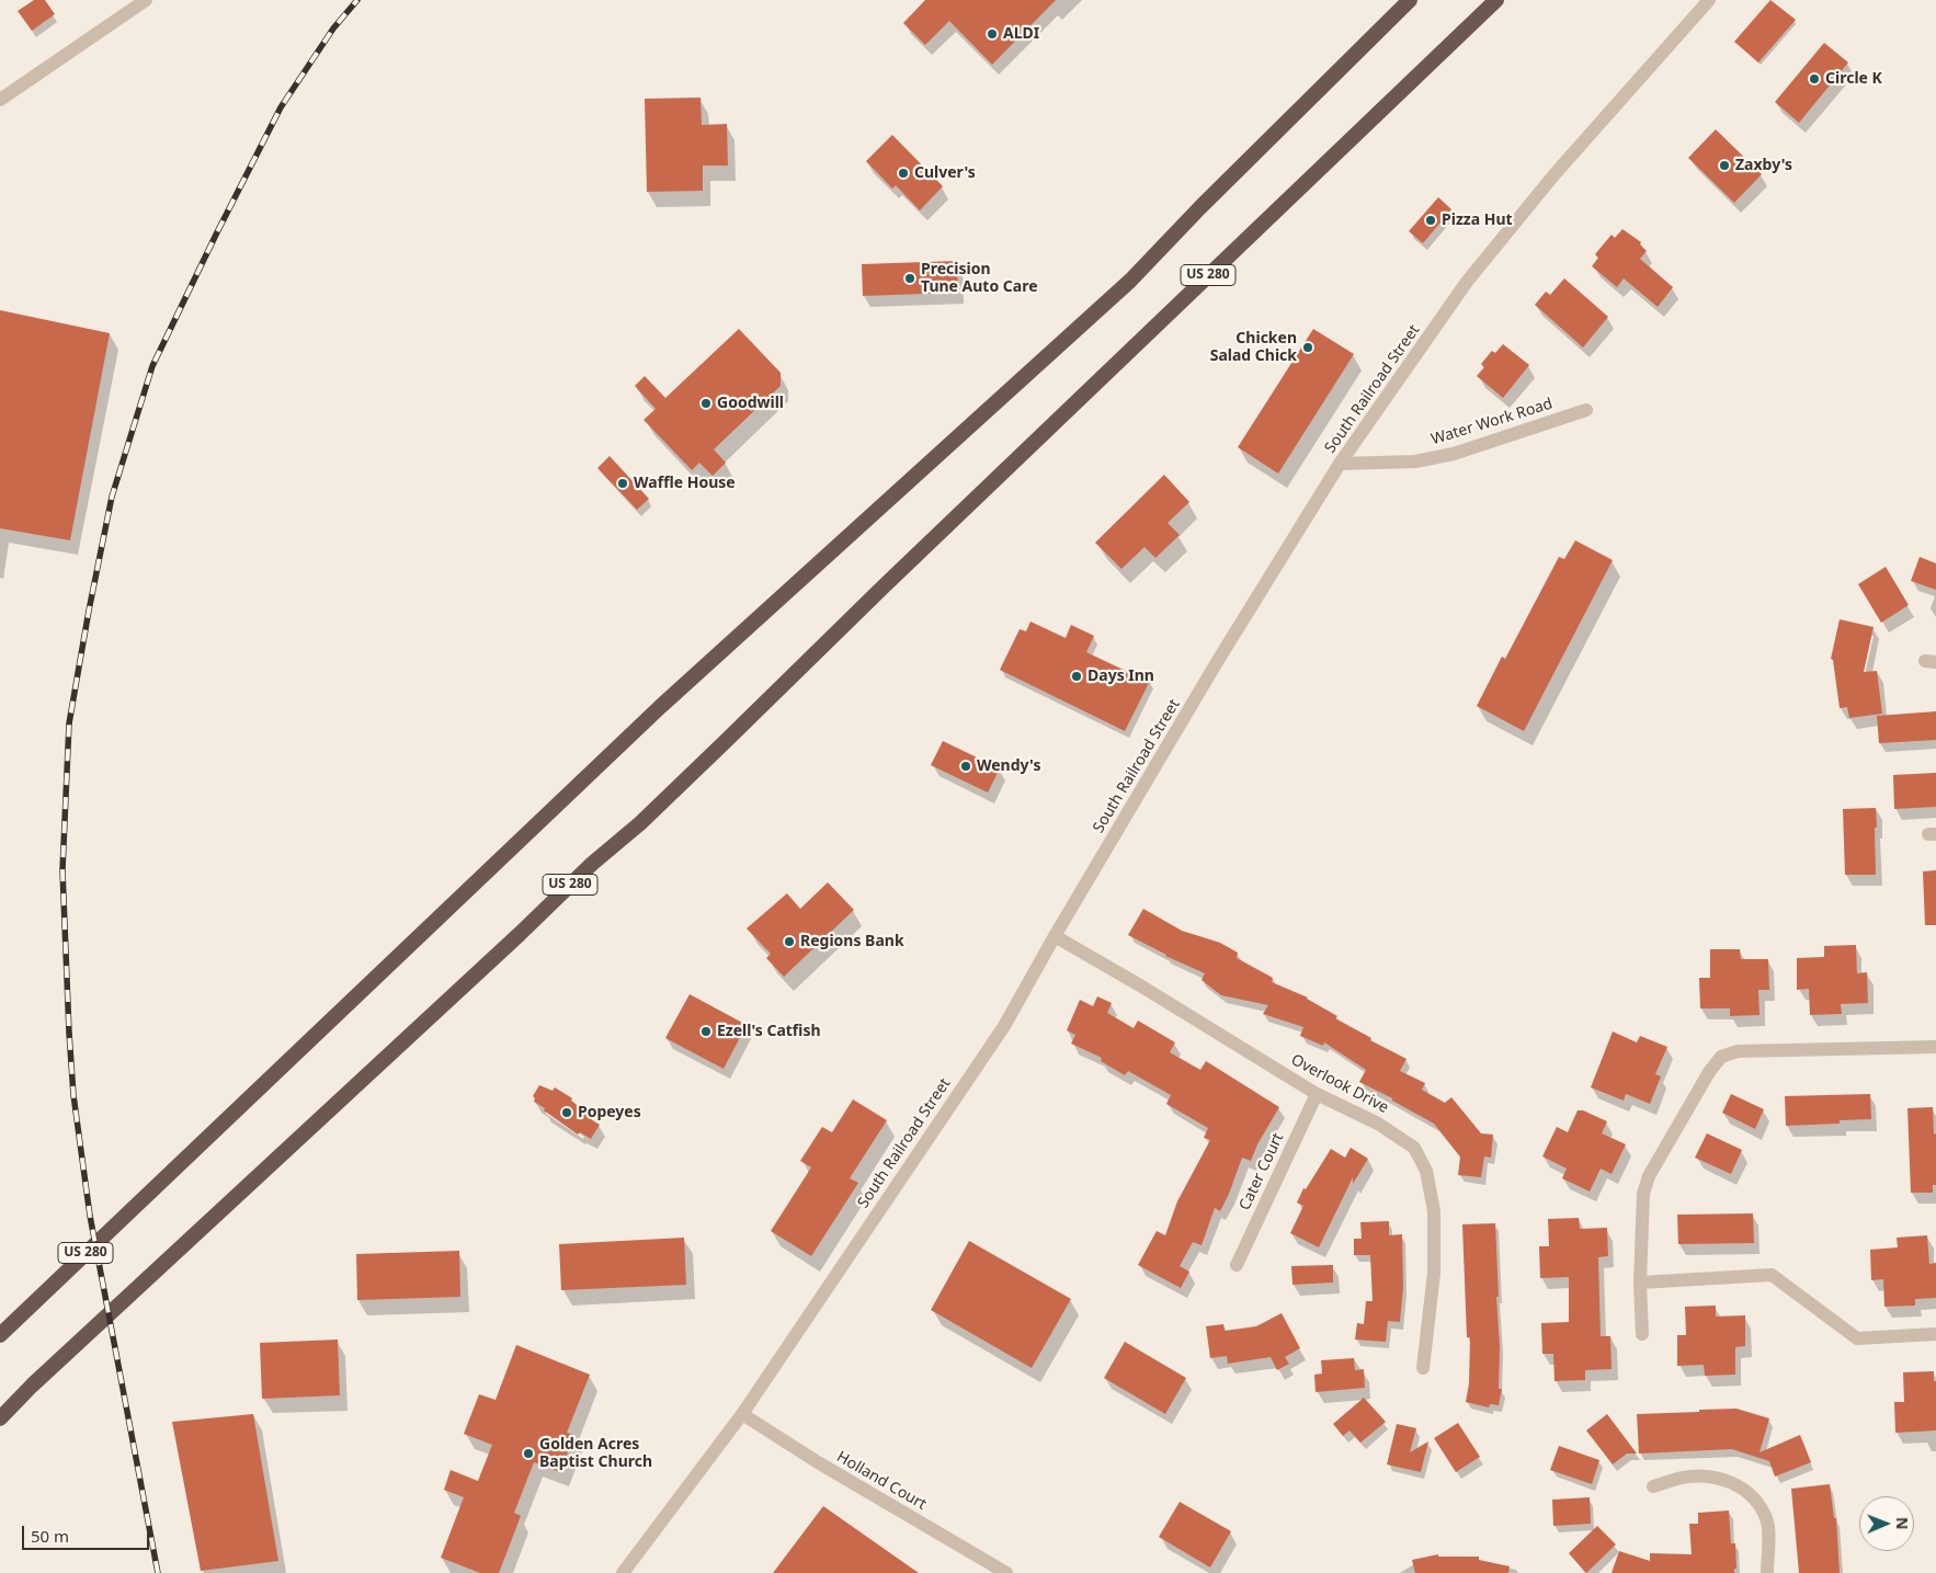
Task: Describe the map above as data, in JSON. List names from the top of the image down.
{
  "streets": {
    "highway": ["US 280"],
    "street": [
      "South Railroad Street",
      "Water Work Road",
      "Overlook Drive",
      "Cater Court",
      "Holland Court"
    ]
  },
  "crossings": [
    ["South Railroad Street", "Water Work Road"],
    ["South Railroad Street", "Overlook Drive"],
    ["South Railroad Street", "Holland Court"],
    ["Overlook Drive", "Cater Court"]
  ],
  "places": [
    "ALDI",
    "Circle K",
    "Zaxby's",
    "Culver's",
    "Pizza Hut",
    "Precision Tune Auto Care",
    "Chicken Salad Chick",
    "Goodwill",
    "Waffle House",
    "Days Inn",
    "Wendy's",
    "Regions Bank",
    "Ezell's Catfish",
    "Popeyes",
    "Golden Acres Baptist Church"
  ],
  "scale_bar": "50 m",
  "north": "right"
}
